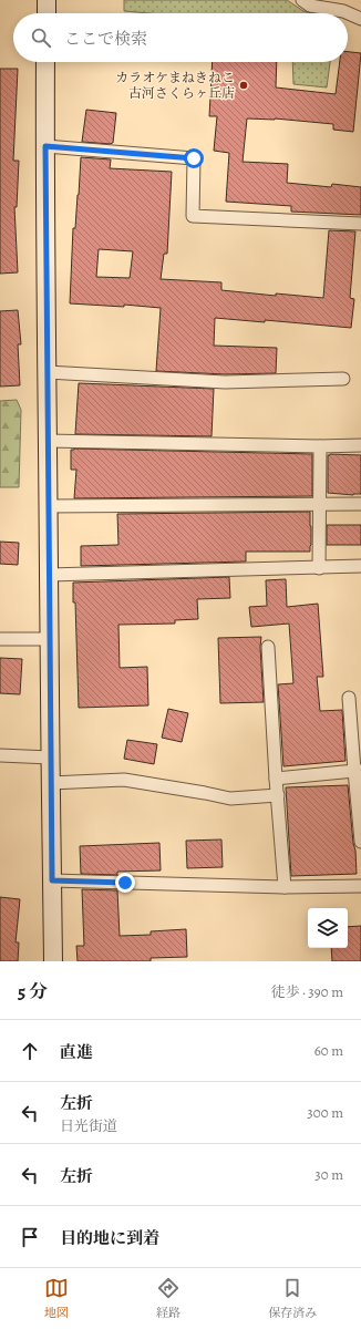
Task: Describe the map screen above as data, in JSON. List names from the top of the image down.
{
  "places": ["カラオケまねきねこ 古河さくらヶ丘店"],
  "page": {
    "search": "ここで検索",
    "heading": ["5 分", "徒歩 · 390 m"],
    "list": [
      ["直進", "60 m"],
      ["左折", "日光街道", "300 m"],
      ["左折", "30 m"],
      "目的地に到着"
    ],
    "nav": ["地図", "経路", "保存済み"]
  }
}
